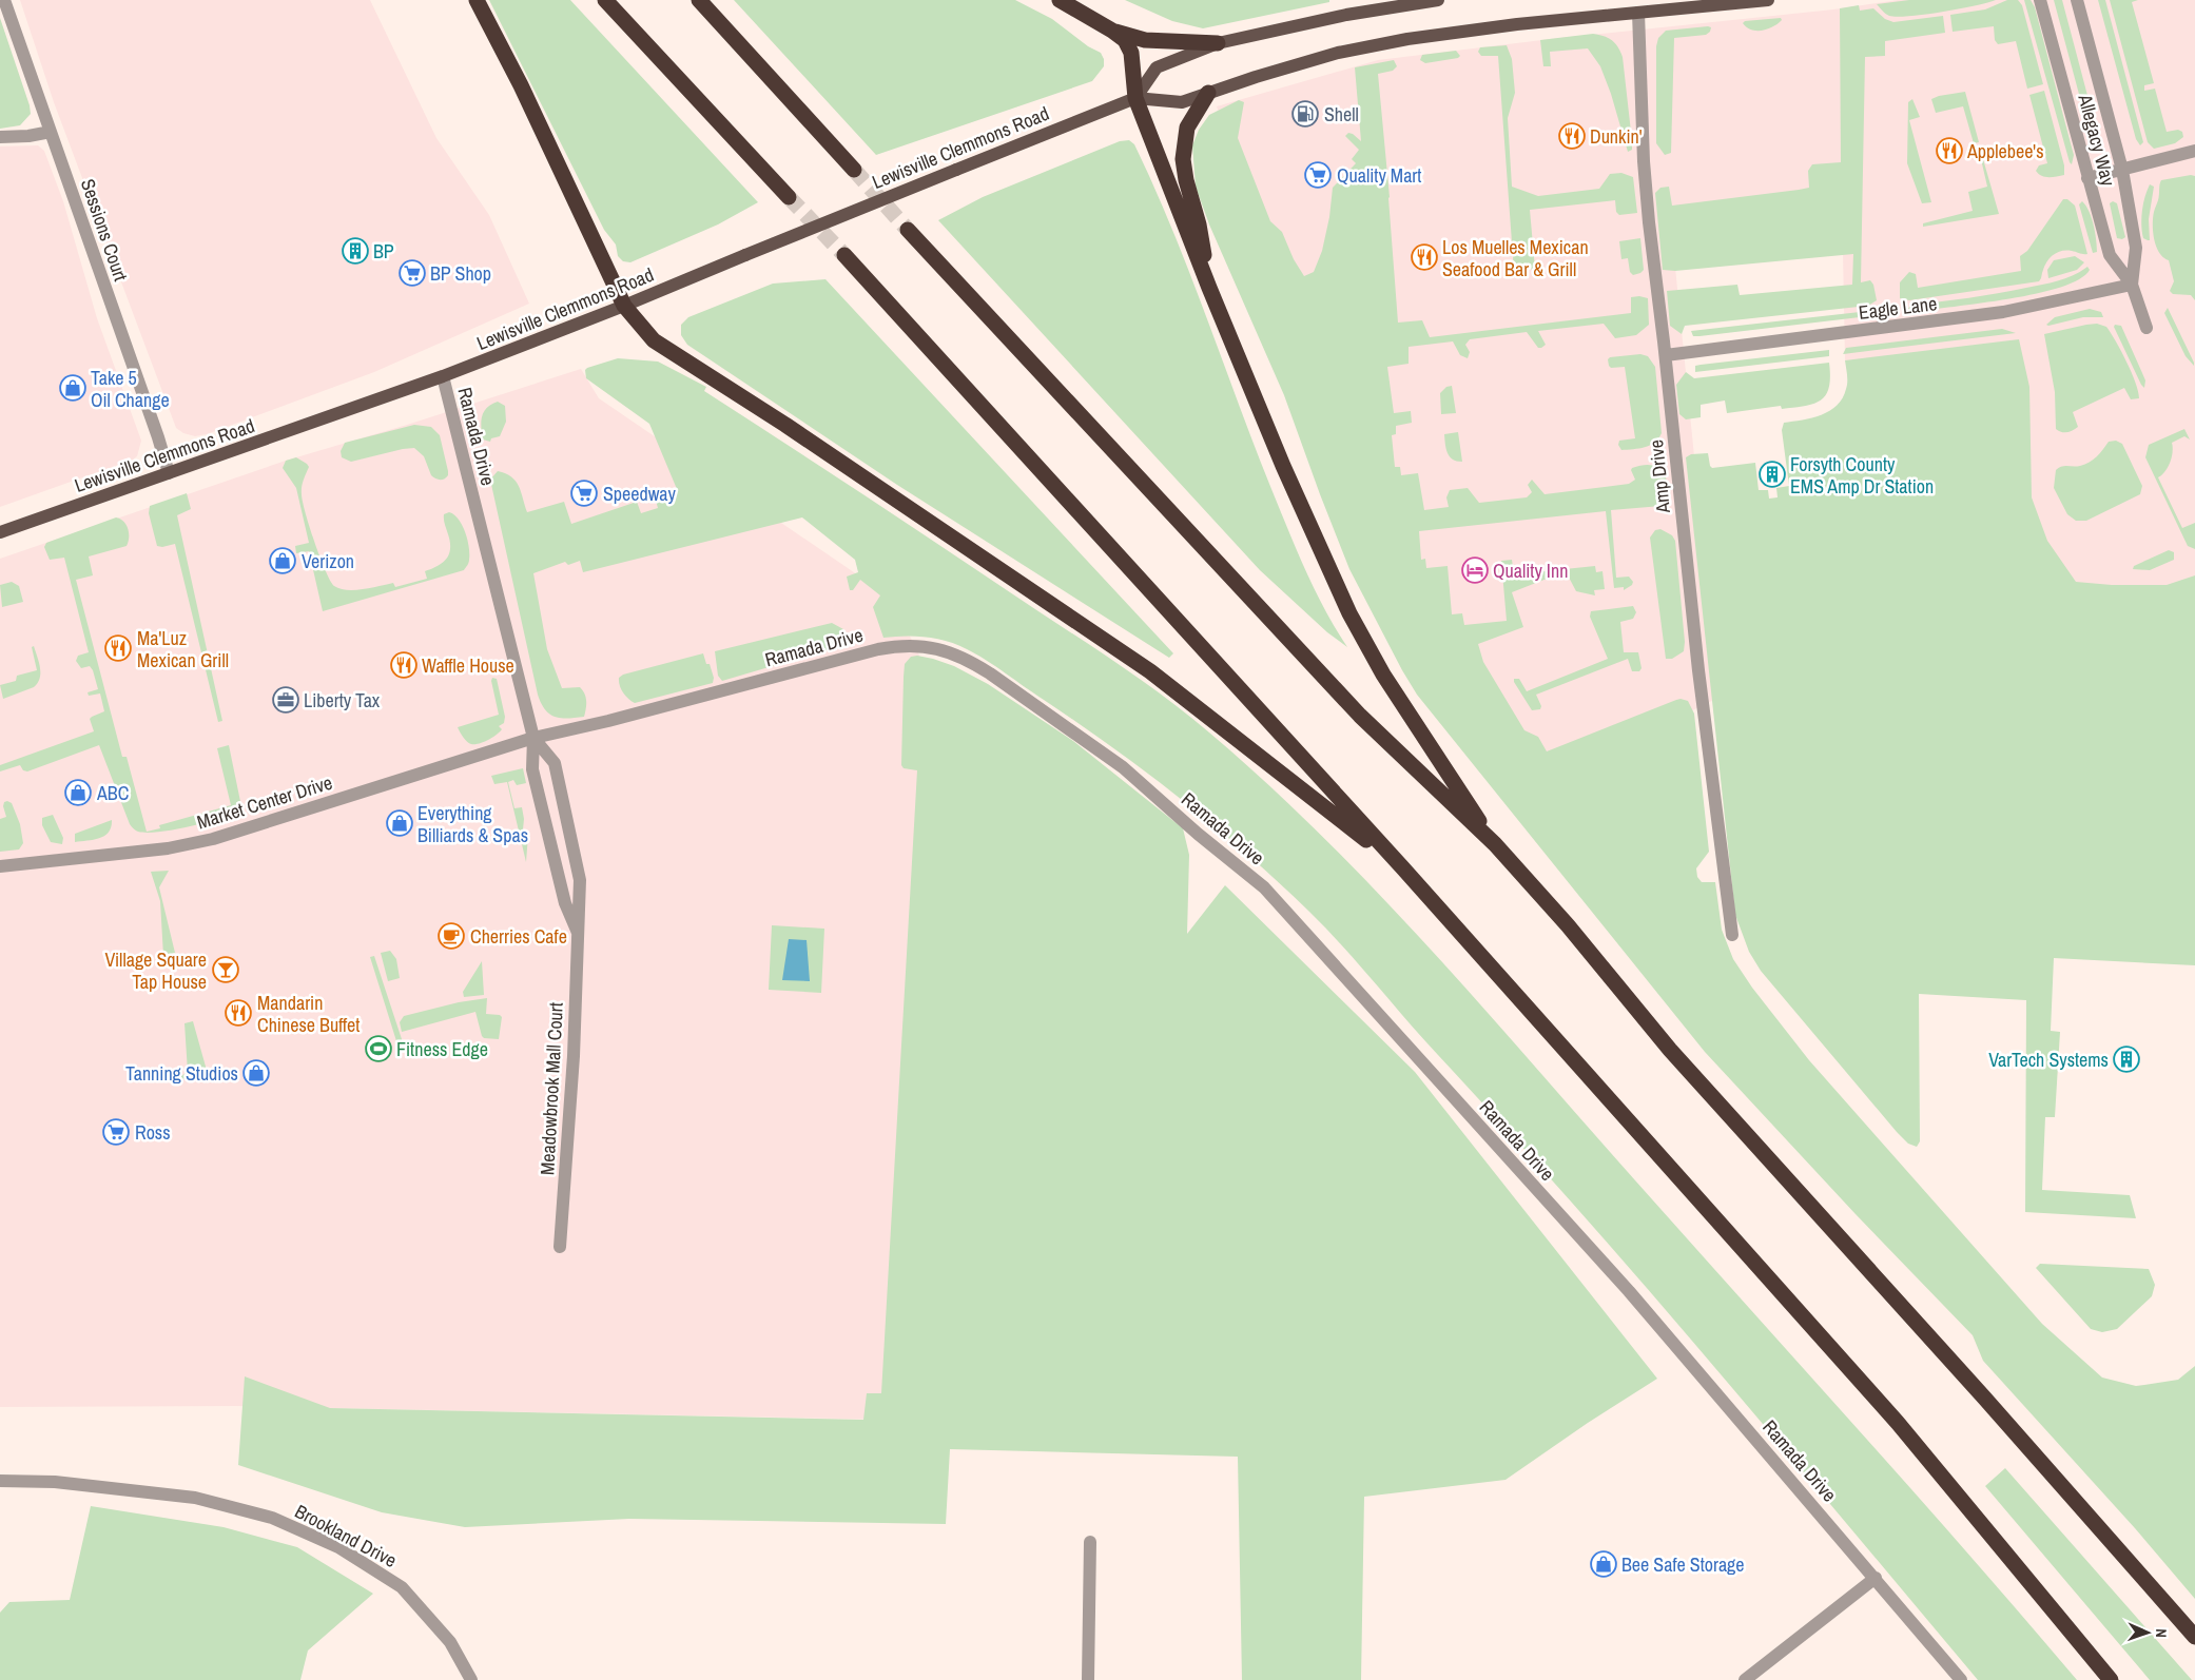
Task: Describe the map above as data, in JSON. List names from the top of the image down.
{
  "streets": {
    "main road": ["Lewisville Clemmons Road"],
    "street": [
      "Allegacy Way",
      "Sessions Court",
      "Eagle Lane",
      "Ramada Drive",
      "Amp Drive",
      "Market Center Drive",
      "Meadowbrook Mall Court",
      "Brookland Drive"
    ]
  },
  "crossings": [
    ["Allegacy Way", "Eagle Lane"],
    ["Lewisville Clemmons Road", "Sessions Court"],
    ["Lewisville Clemmons Road", "Ramada Drive"],
    ["Lewisville Clemmons Road", "Amp Drive"],
    ["Eagle Lane", "Amp Drive"],
    ["Ramada Drive", "Market Center Drive"],
    ["Ramada Drive", "Meadowbrook Mall Court"],
    ["Market Center Drive", "Meadowbrook Mall Court"]
  ],
  "places": {
    "fuel station": ["Shell"],
    "restaurant": [
      "Dunkin'",
      "Applebee's",
      "Los Muelles Mexican Seafood Bar & Grill",
      "Ma'Luz Mexican Grill",
      "Waffle House",
      "Mandarin Chinese Buffet"
    ],
    "supermarket": [
      "Quality Mart",
      "BP Shop",
      "Speedway",
      "Ross"
    ],
    "building": ["BP", "Forsyth County EMS Amp Dr Station", "VarTech Systems"],
    "shop": [
      "Take 5 Oil Change",
      "Verizon",
      "ABC",
      "Everything Billiards & Spas",
      "Tanning Studios",
      "Bee Safe Storage"
    ],
    "hotel": ["Quality Inn"],
    "office": ["Liberty Tax"],
    "cafe": ["Cherries Cafe"],
    "bar": ["Village Square Tap House"],
    "sports": ["Fitness Edge"]
  },
  "north": "right"
}
